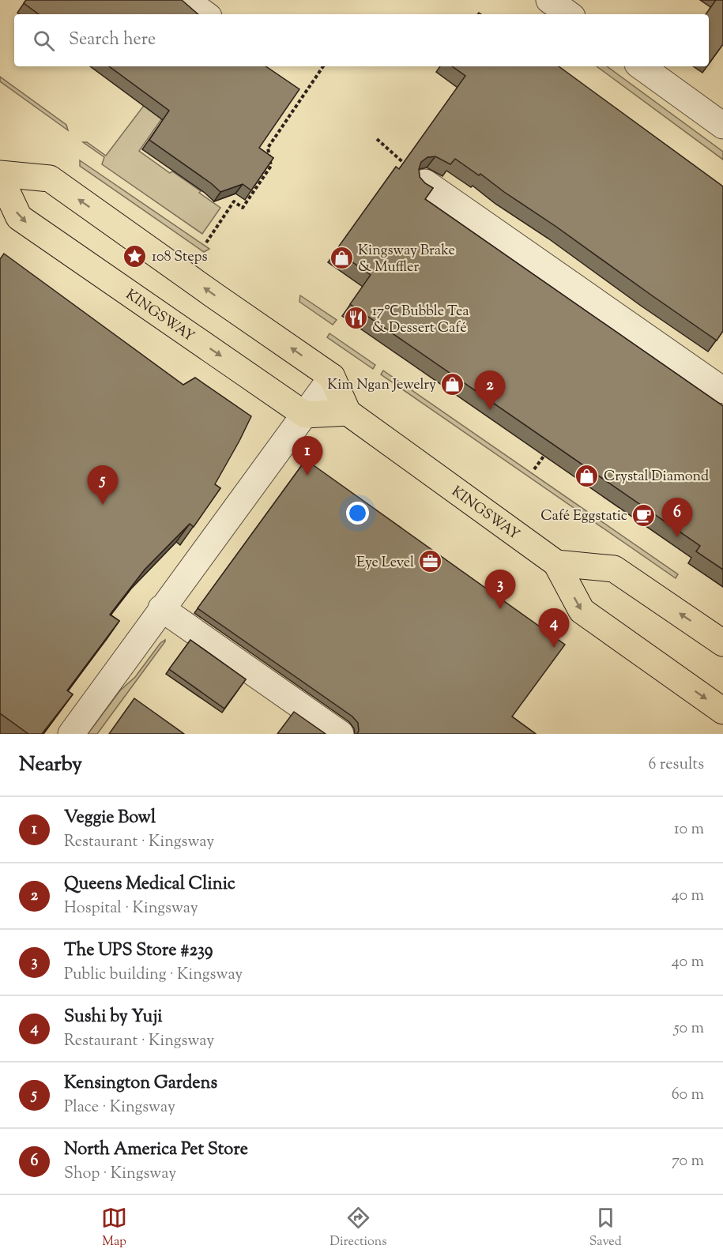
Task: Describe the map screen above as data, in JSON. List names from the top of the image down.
{
  "streets": {
    "main road": ["KINGSWAY"]
  },
  "places": {
    "place": ["108 Steps"],
    "shop": ["Kingsway Brake & Muffler", "Kim Ngan Jewelry", "Crystal Diamond"],
    "restaurant": ["17℃ Bubble Tea & Dessert Café"],
    "cafe": ["Café Eggstatic"],
    "office": ["Eye Level"]
  },
  "page": {
    "search": "Search here",
    "pins": [
      "2",
      "1",
      "5",
      "6",
      "3",
      "4"
    ],
    "heading": ["Nearby", "6 results"],
    "list": [
      {
        "mark": "1",
        "name": "Veggie Bowl",
        "note": "Restaurant · Kingsway",
        "value": "10 m"
      },
      {
        "mark": "2",
        "name": "Queens Medical Clinic",
        "note": "Hospital · Kingsway",
        "value": "40 m"
      },
      {
        "mark": "3",
        "name": "The UPS Store #239",
        "note": "Public building · Kingsway",
        "value": "40 m"
      },
      {
        "mark": "4",
        "name": "Sushi by Yuji",
        "note": "Restaurant · Kingsway",
        "value": "50 m"
      },
      {
        "mark": "5",
        "name": "Kensington Gardens",
        "note": "Place · Kingsway",
        "value": "60 m"
      },
      {
        "mark": "6",
        "name": "North America Pet Store",
        "note": "Shop · Kingsway",
        "value": "70 m"
      }
    ],
    "nav": ["Map", "Directions", "Saved"]
  }
}
